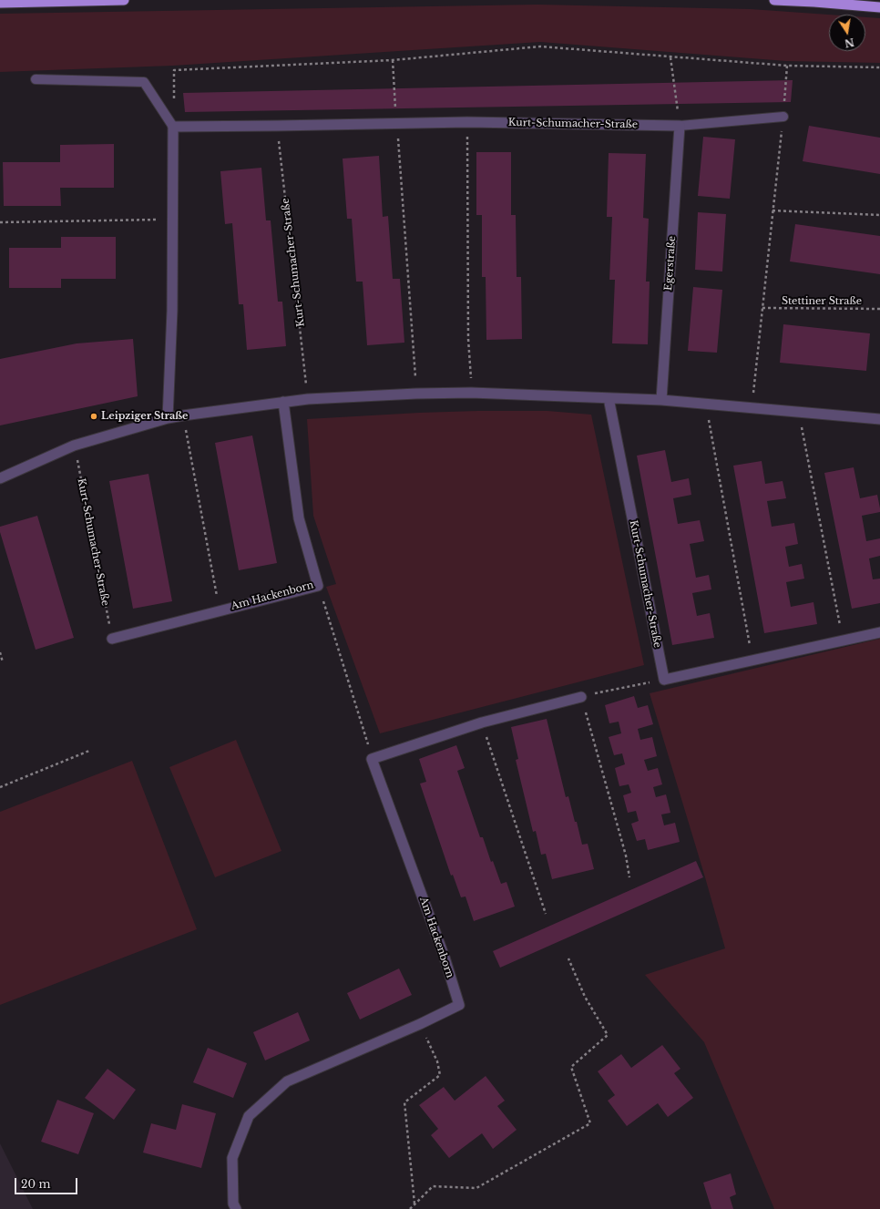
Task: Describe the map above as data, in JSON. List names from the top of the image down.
{
  "streets": {
    "street": ["Kurt-Schumacher-Straße", "Egerstraße", "Am Hackenborn"],
    "path": ["Stettiner Straße"]
  },
  "crossings": [
    ["Kurt-Schumacher-Straße", "Egerstraße"],
    ["Kurt-Schumacher-Straße", "Am Hackenborn"]
  ],
  "places": ["Leipziger Straße"],
  "scale_bar": "20 m",
  "north": "bottom"
}
